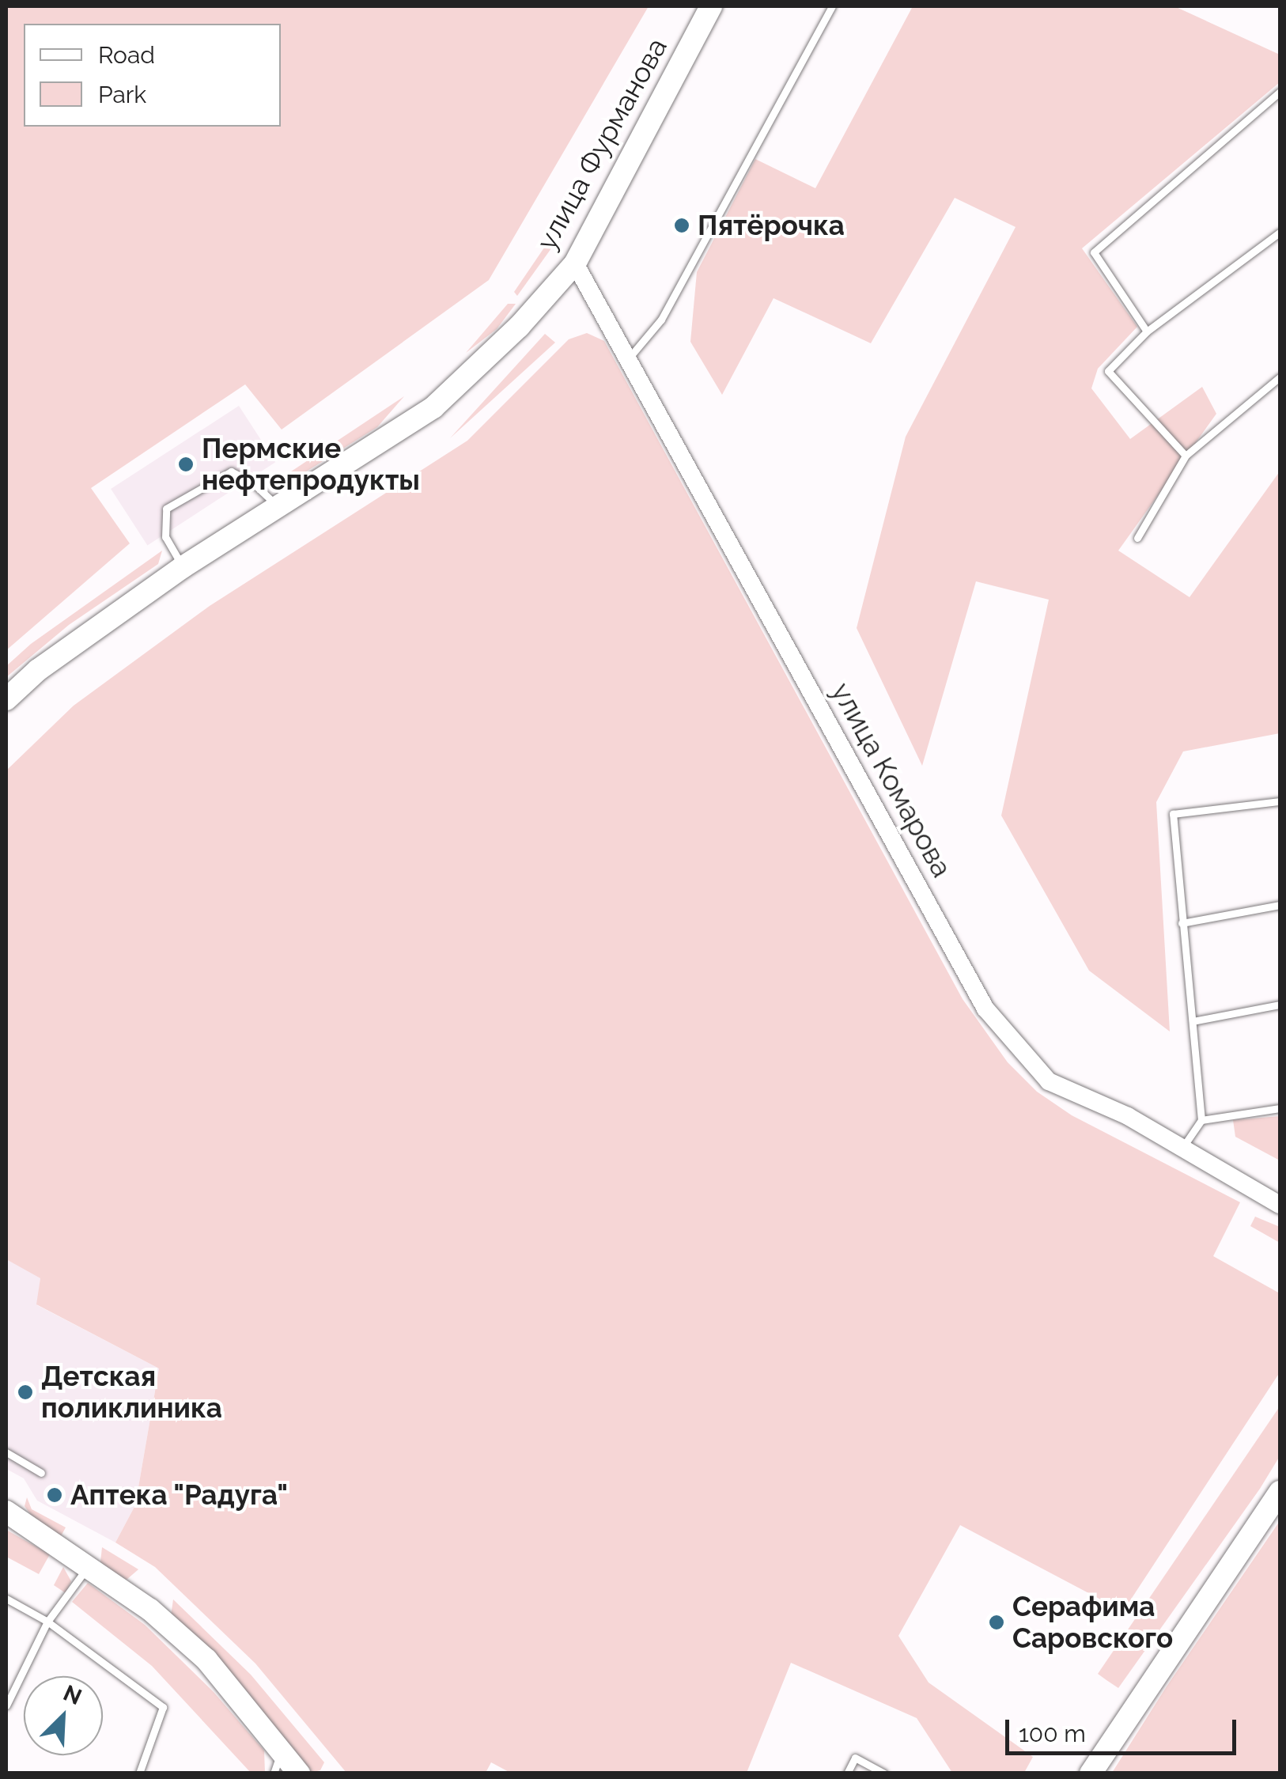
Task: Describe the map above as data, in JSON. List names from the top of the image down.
{
  "streets": {
    "main road": ["улица Фурманова"],
    "street": ["улица Комарова"]
  },
  "crossings": [
    ["улица Фурманова", "улица Комарова"]
  ],
  "places": [
    "Пятёрочка",
    "Пермские нефтепродукты",
    "Детская поликлиника",
    "Аптека \"Радуга\"",
    "Серафима Саровского"
  ],
  "legend": ["Road", "Park"],
  "scale_bar": "100 m",
  "north": "top right"
}
